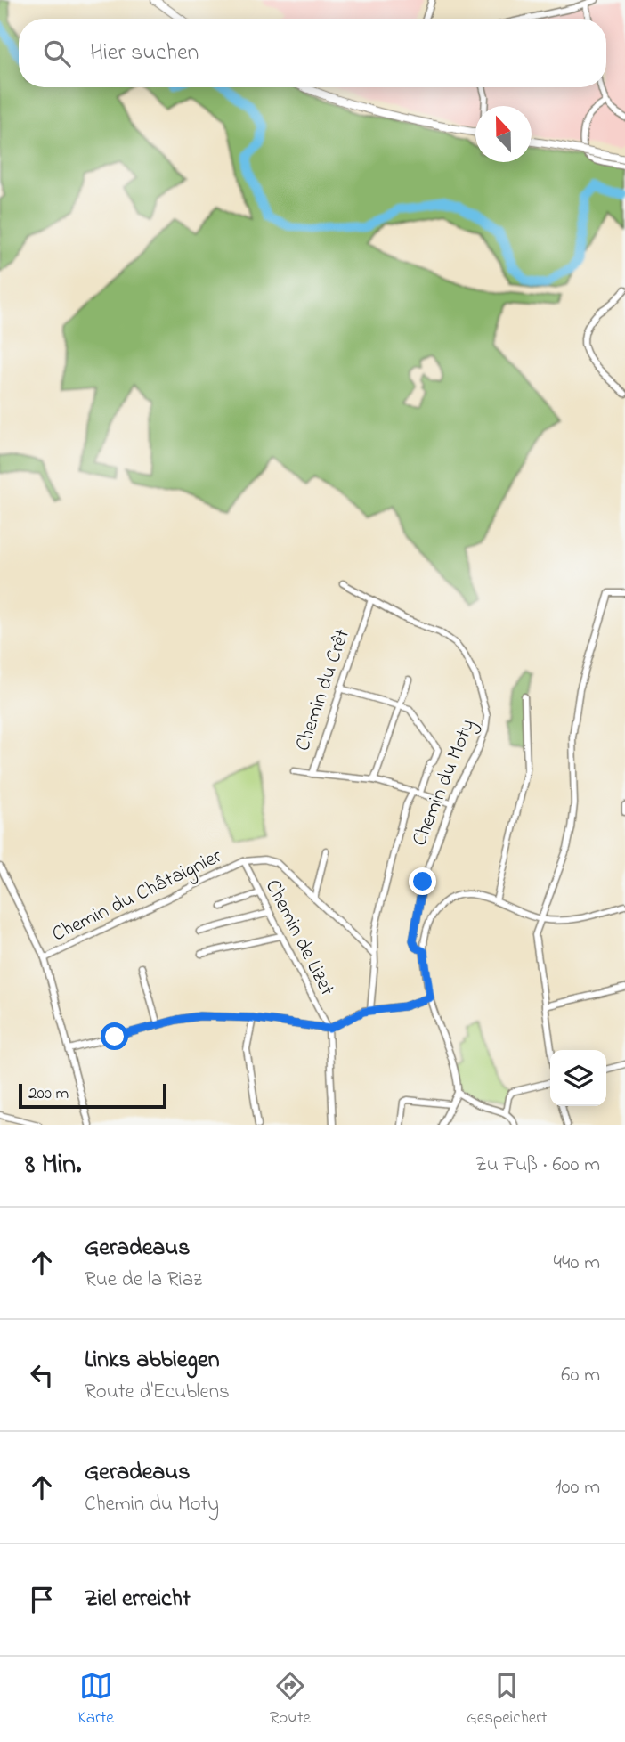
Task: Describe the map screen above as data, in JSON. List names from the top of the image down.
{
  "streets": {
    "street": [
      "Chemin du Crêt",
      "Chemin du Moty",
      "Chemin du Châtaignier",
      "Chemin de Lizet"
    ]
  },
  "crossings": [
    ["Chemin du Crêt", "Chemin du Moty"],
    ["Chemin du Châtaignier", "Chemin de Lizet"]
  ],
  "scale_bar": "200 m",
  "north": "top",
  "page": {
    "search": "Hier suchen",
    "scale": "200 m",
    "heading": ["8 Min.", "Zu Fuß · 600 m"],
    "list": [
      ["Geradeaus", "Rue de la Riaz", "440 m"],
      ["Links abbiegen", "Route d'Ecublens", "60 m"],
      ["Geradeaus", "Chemin du Moty", "100 m"],
      "Ziel erreicht"
    ],
    "nav": ["Karte", "Route", "Gespeichert"]
  }
}
